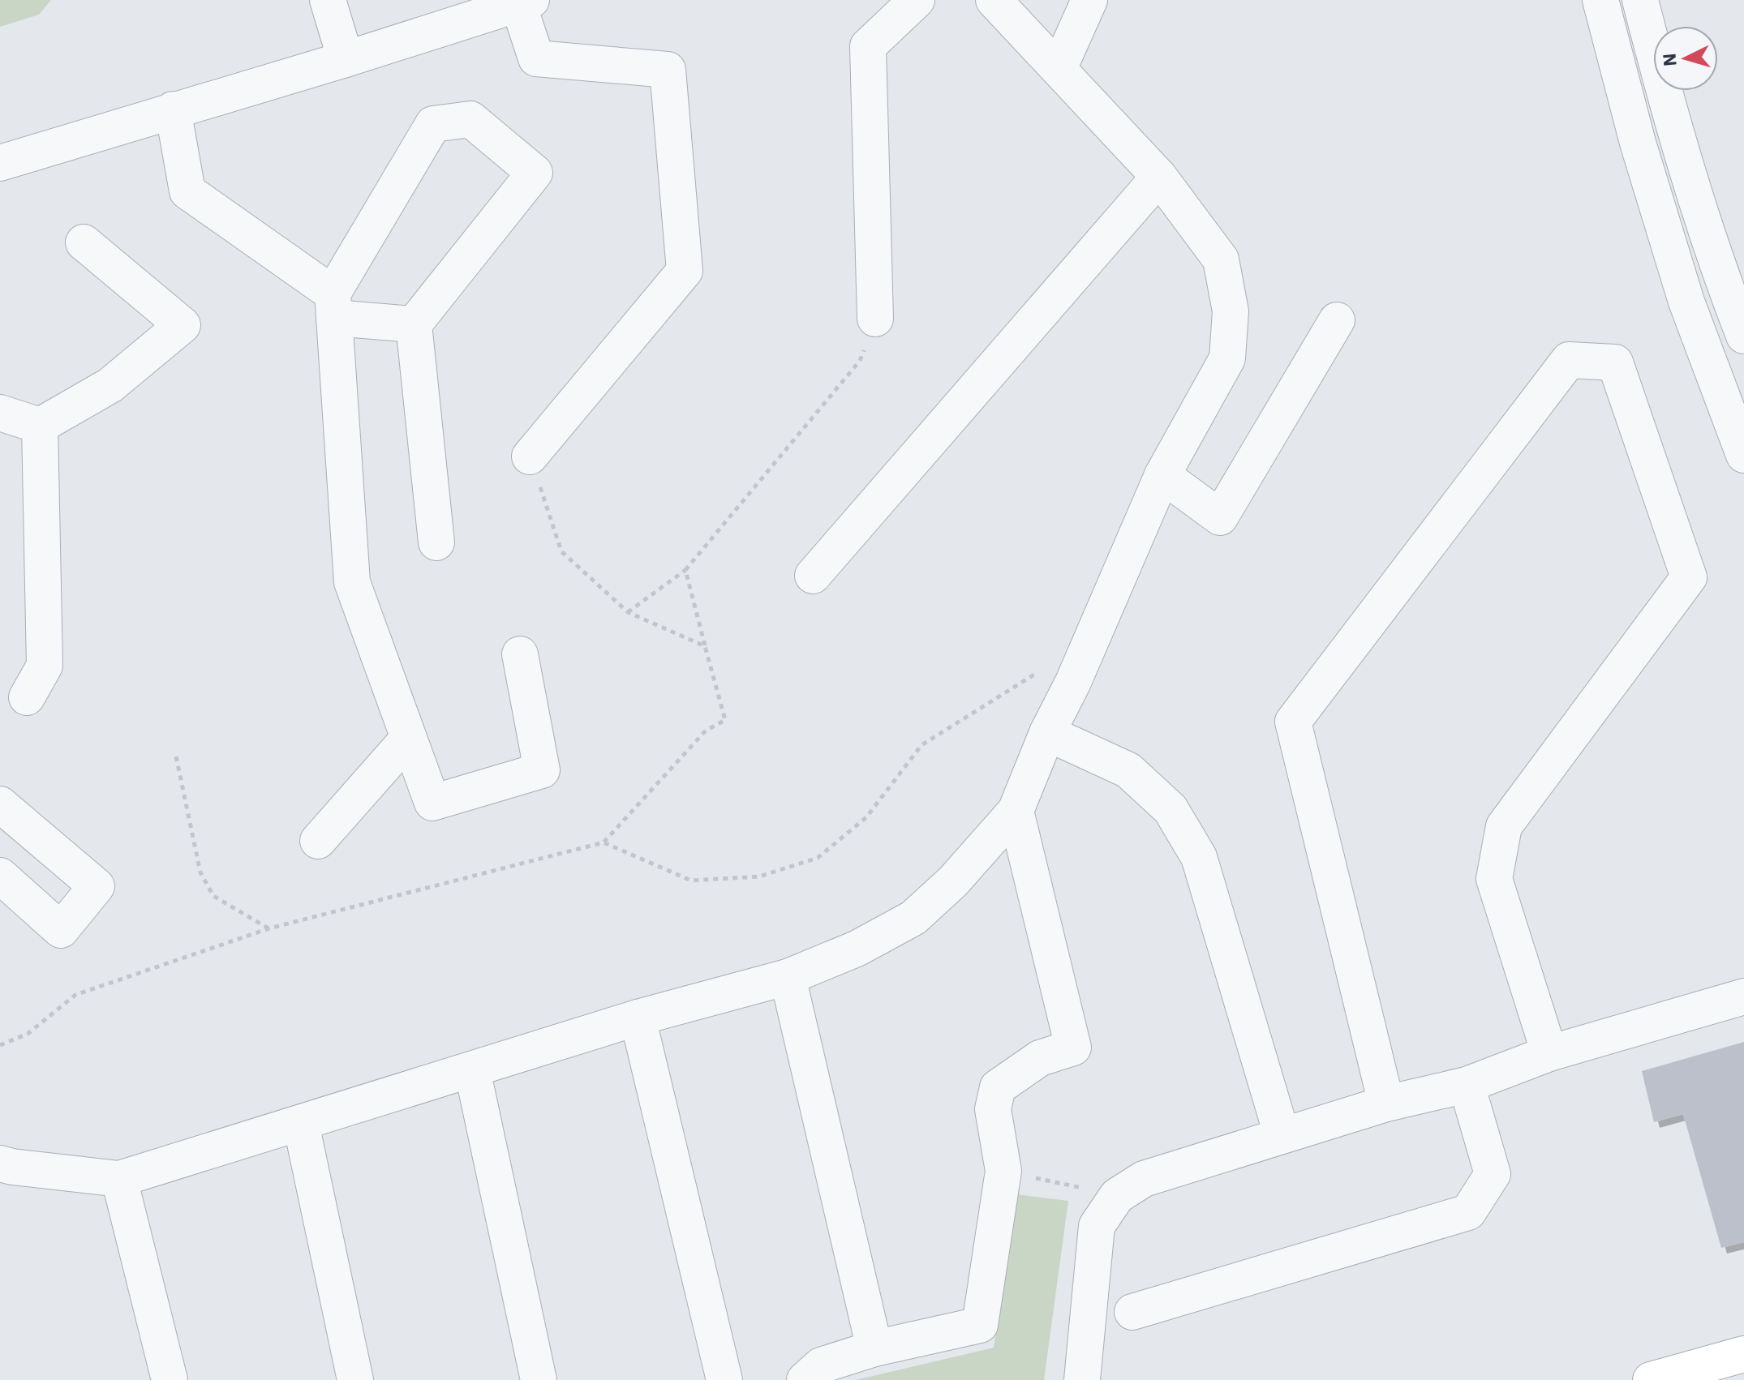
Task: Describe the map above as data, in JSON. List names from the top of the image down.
{
  "north": "left"
}
